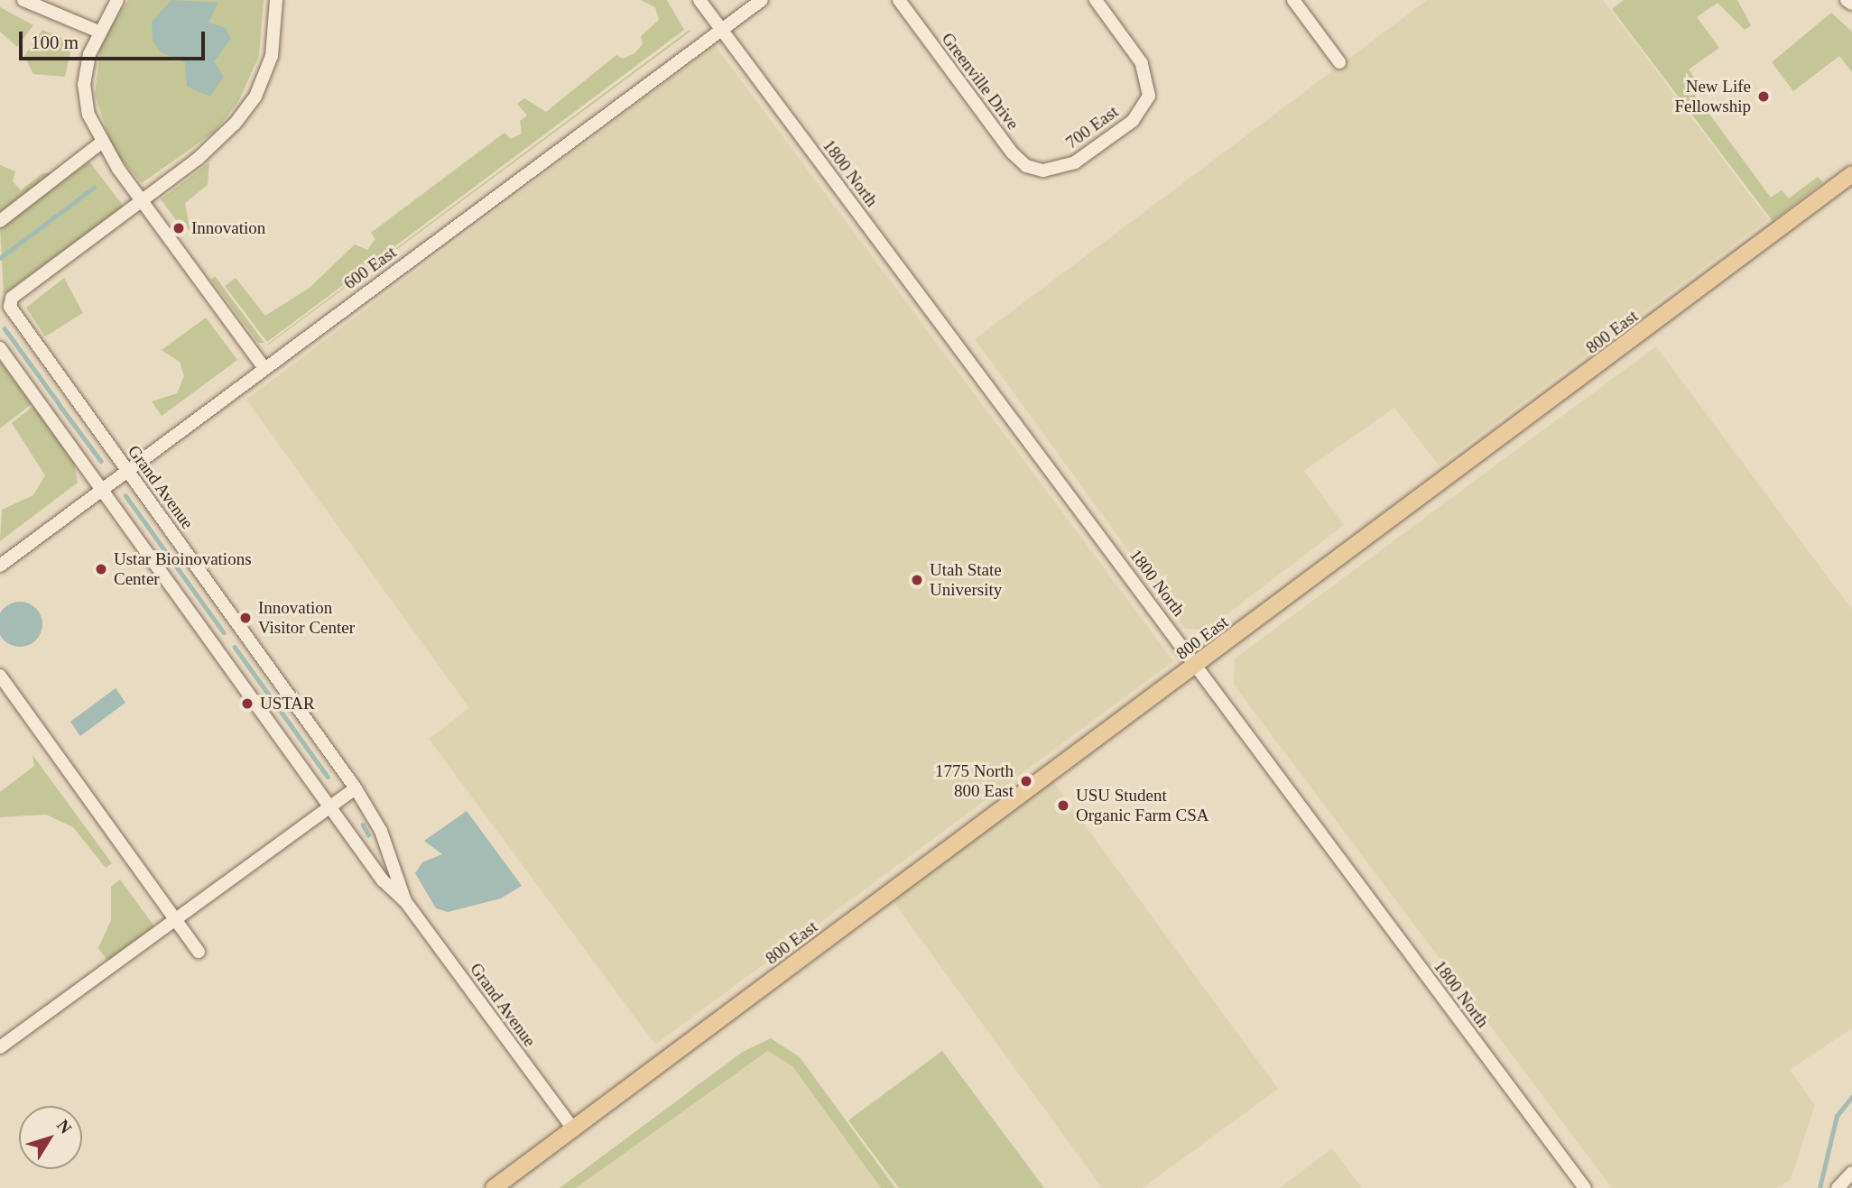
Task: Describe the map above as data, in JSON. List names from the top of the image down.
{
  "streets": {
    "main road": ["800 East"],
    "street": [
      "Greenville Drive",
      "700 East",
      "1800 North",
      "600 East",
      "Grand Avenue"
    ]
  },
  "crossings": [
    ["Greenville Drive", "700 East"],
    ["1800 North", "600 East"],
    ["1800 North", "800 East"],
    ["600 East", "Grand Avenue"],
    ["800 East", "Grand Avenue"]
  ],
  "places": [
    "New Life Fellowship",
    "Innovation",
    "Ustar Bioinovations Center",
    "Utah State University",
    "Innovation Visitor Center",
    "USTAR",
    "1775 North 800 East",
    "USU Student Organic Farm CSA"
  ],
  "scale_bar": "100 m",
  "north": "top right"
}
